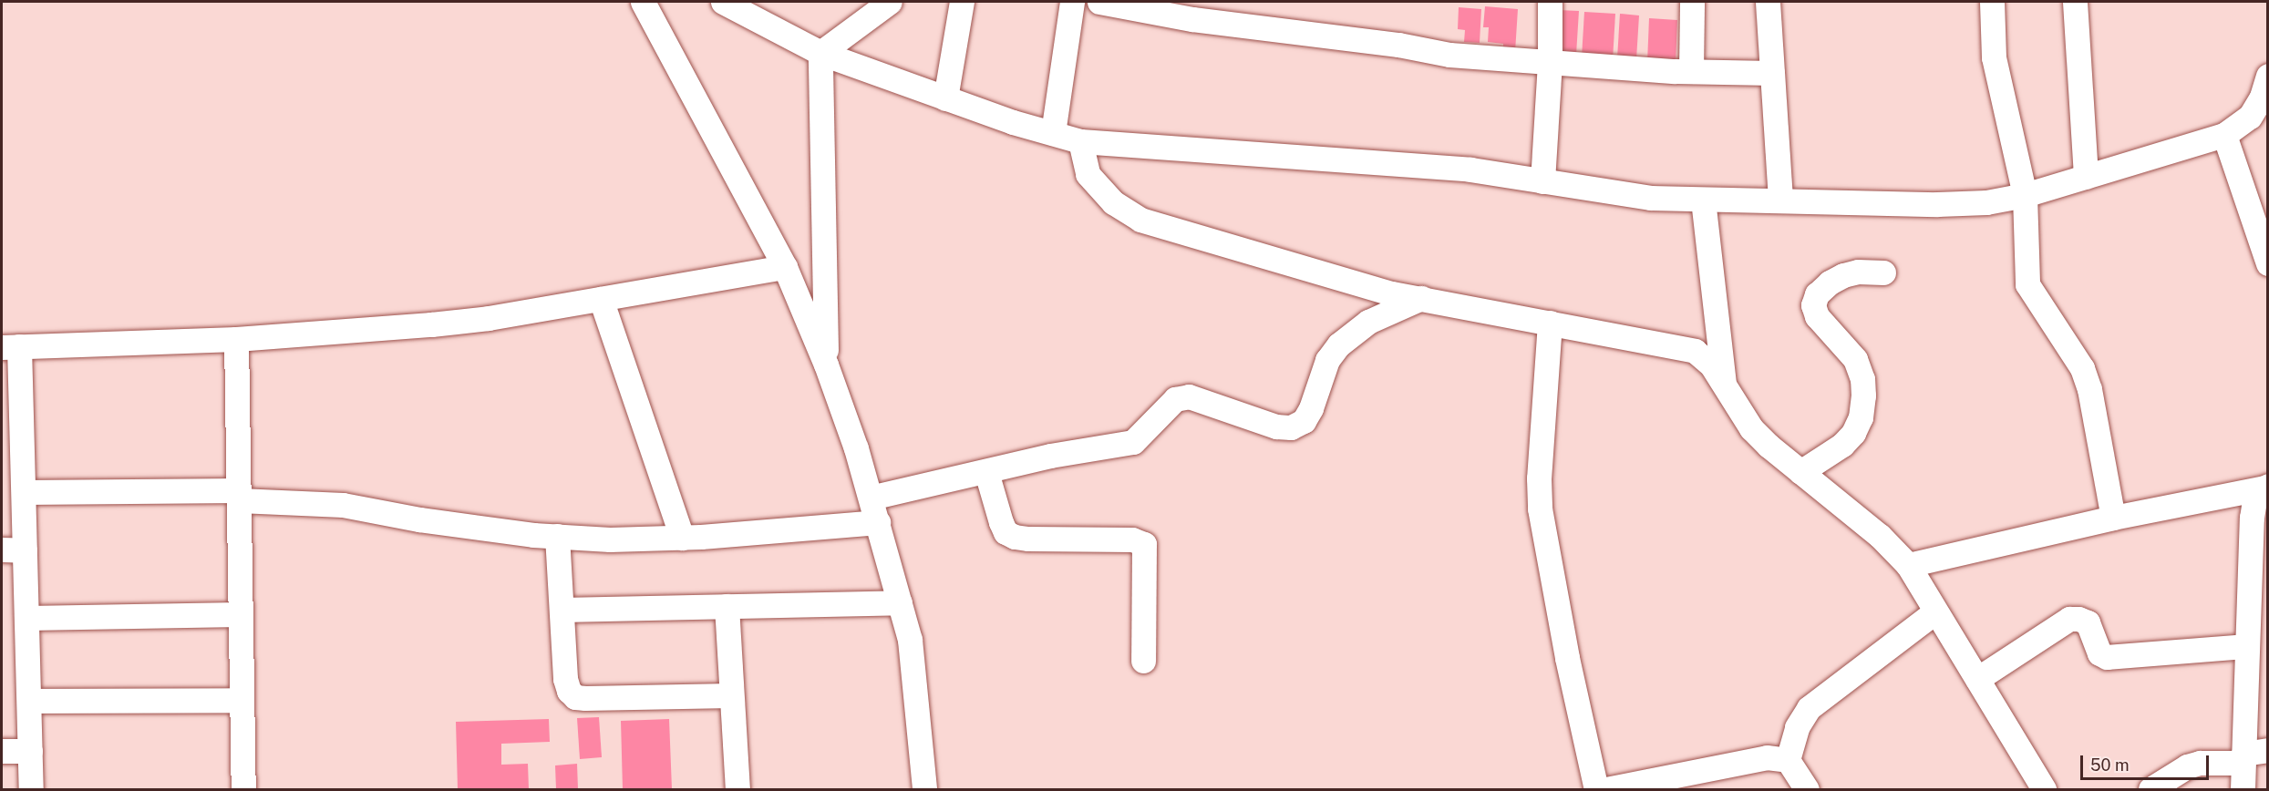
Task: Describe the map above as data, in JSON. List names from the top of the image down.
{
  "scale_bar": "50 m"
}
